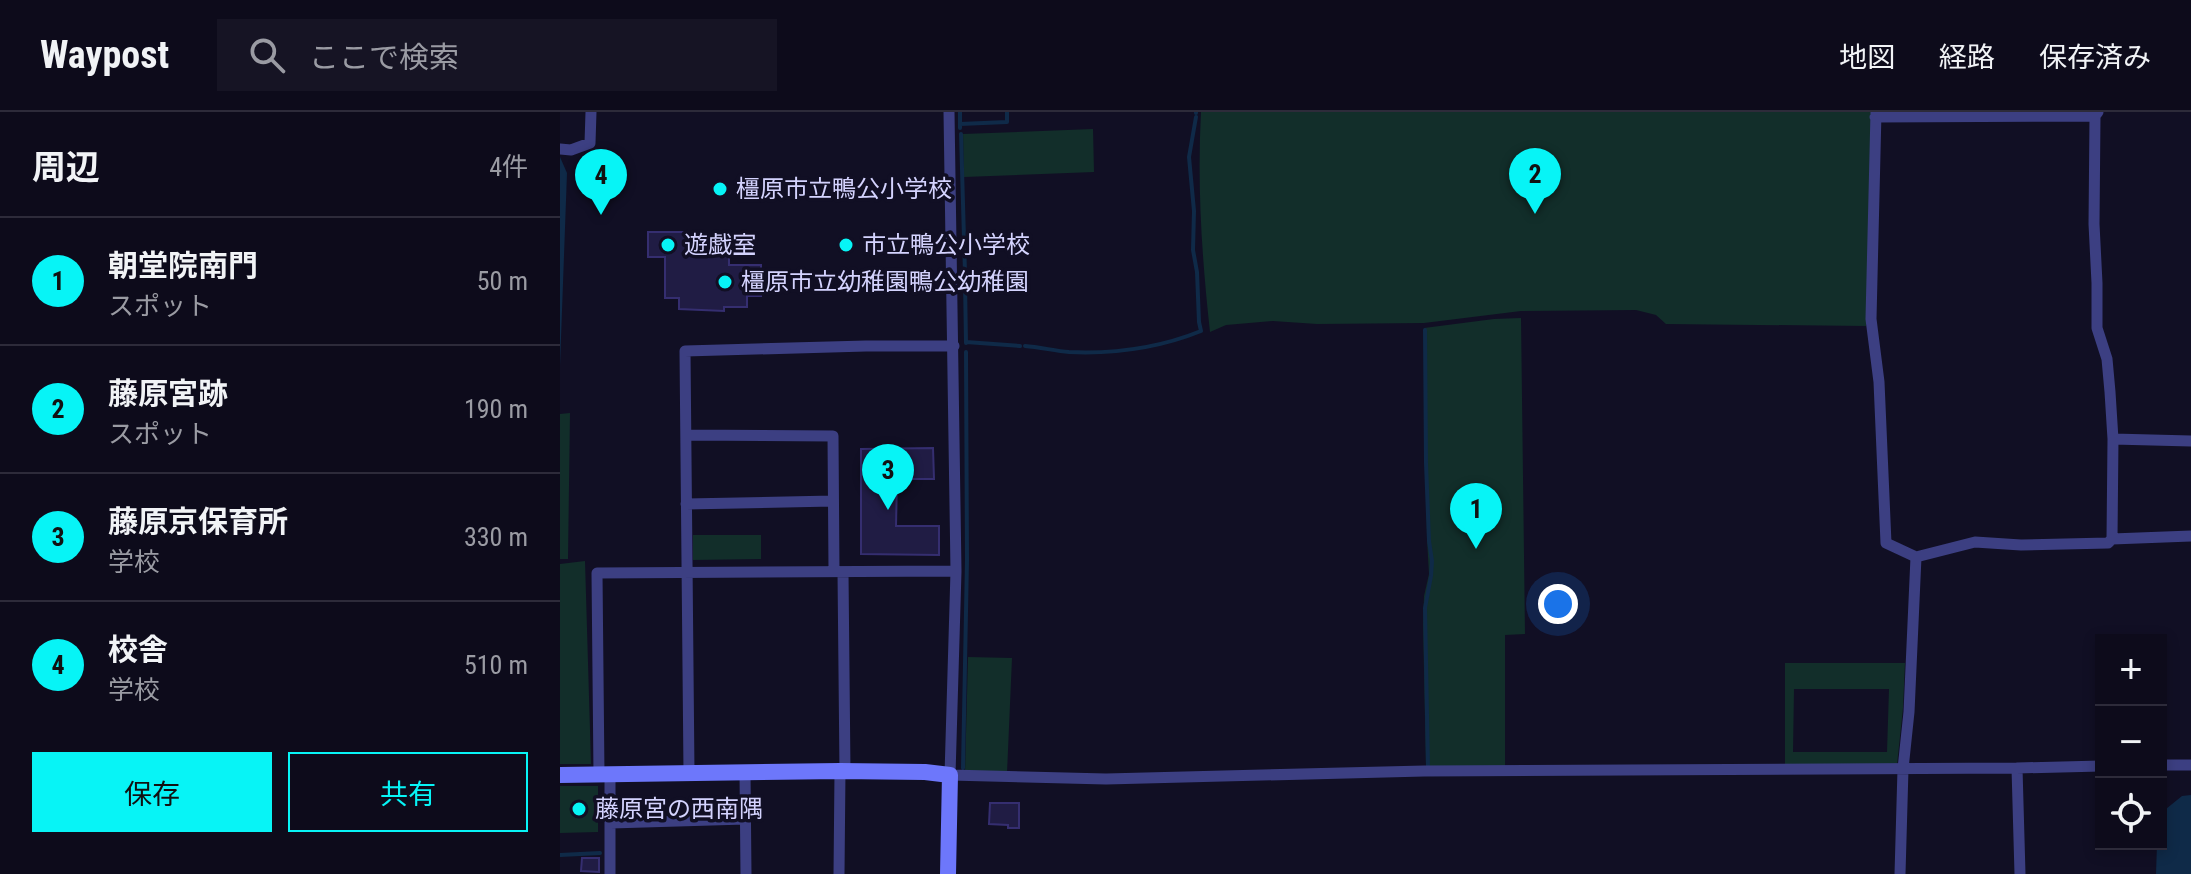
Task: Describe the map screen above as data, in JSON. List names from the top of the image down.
{
  "places": [
    "橿原市立鴨公小学校",
    "遊戯室",
    "市立鴨公小学校",
    "橿原市立幼稚園鴨公幼稚園",
    "藤原宮の西南隅"
  ],
  "page": {
    "header": "Waypost",
    "search": "ここで検索",
    "nav": ["地図", "経路", "保存済み"],
    "heading": ["周辺", "4件"],
    "pins": [
      "2",
      "4",
      "3",
      "1"
    ],
    "list": [
      {
        "mark": "1",
        "name": "朝堂院南門",
        "note": "スポット",
        "value": "50 m"
      },
      {
        "mark": "2",
        "name": "藤原宮跡",
        "note": "スポット",
        "value": "190 m"
      },
      {
        "mark": "3",
        "name": "藤原京保育所",
        "note": "学校",
        "value": "330 m"
      },
      {
        "mark": "4",
        "name": "校舎",
        "note": "学校",
        "value": "510 m"
      }
    ],
    "map_buttons": ["+", "−"],
    "buttons": ["保存", "共有"]
  }
}
